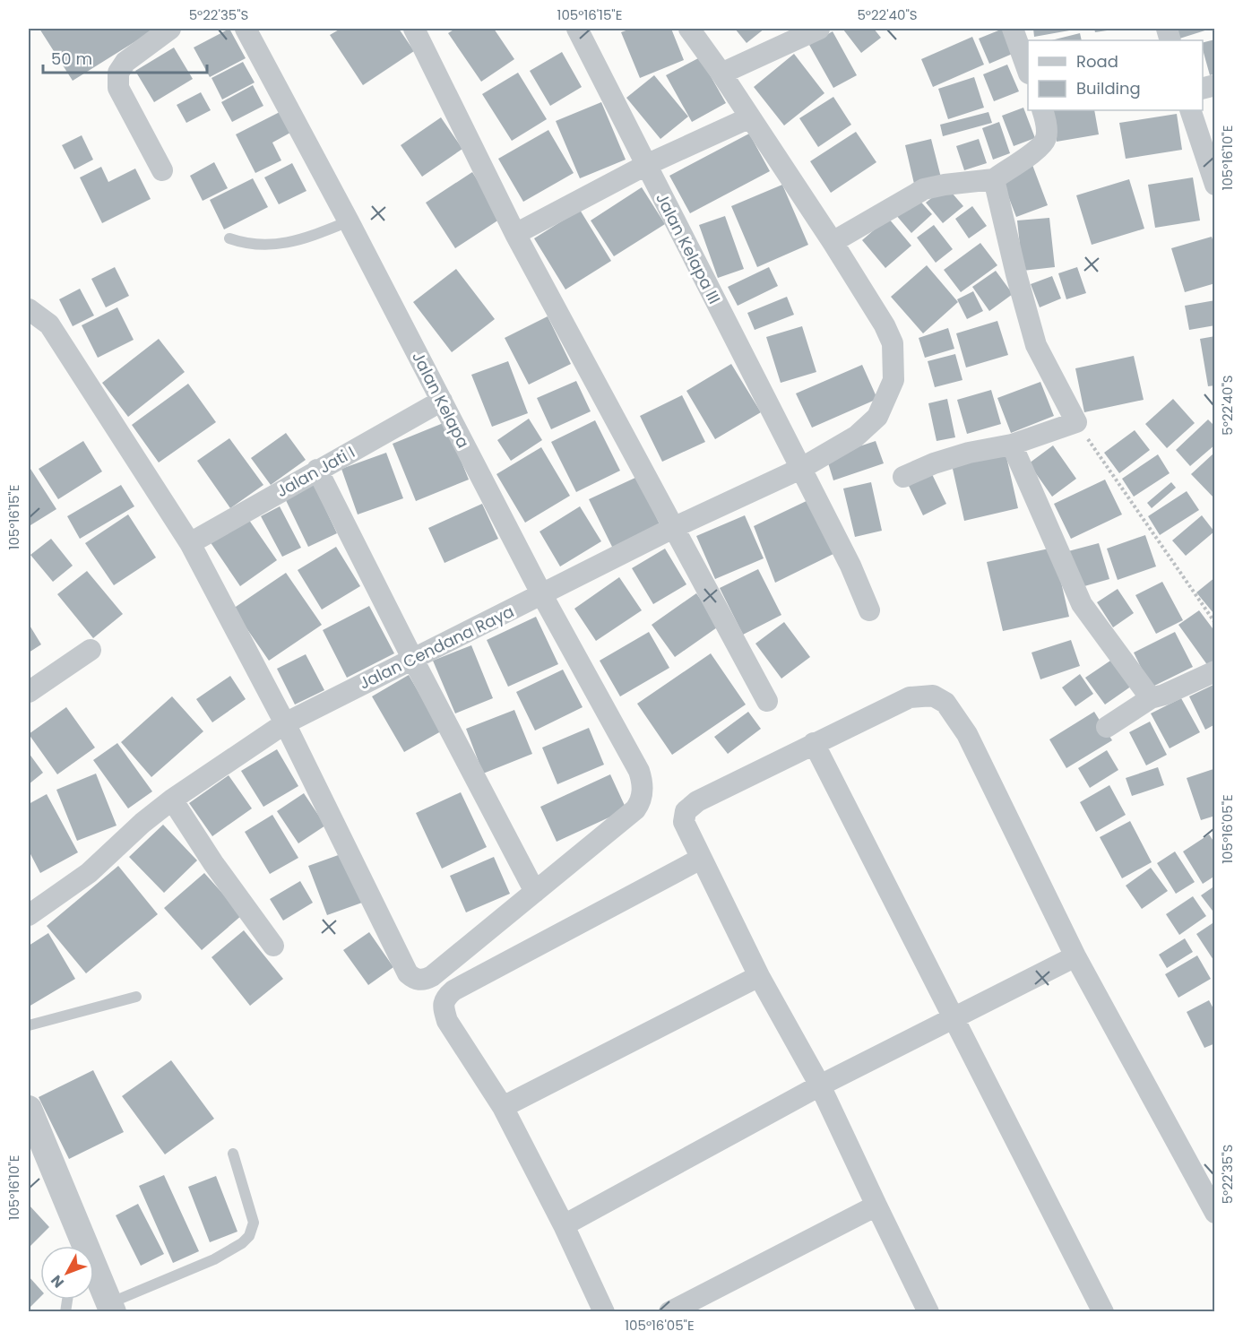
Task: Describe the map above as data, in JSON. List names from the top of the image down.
{
  "streets": {
    "street": [
      "Jalan Kelapa III",
      "Jalan Kelapa",
      "Jalan Jati I",
      "Jalan Cendana Raya"
    ]
  },
  "crossings": [
    ["Jalan Kelapa III", "Jalan Cendana Raya"],
    ["Jalan Kelapa", "Jalan Jati I"],
    ["Jalan Kelapa", "Jalan Cendana Raya"]
  ],
  "legend": ["Road", "Building"],
  "scale_bar": "50 m",
  "north": "bottom left",
  "coordinates": [
    "5°22'35\"S",
    "105°16'15\"E",
    "5°22'40\"S",
    "105°16'10\"E",
    "105°16'05\"E"
  ]
}
